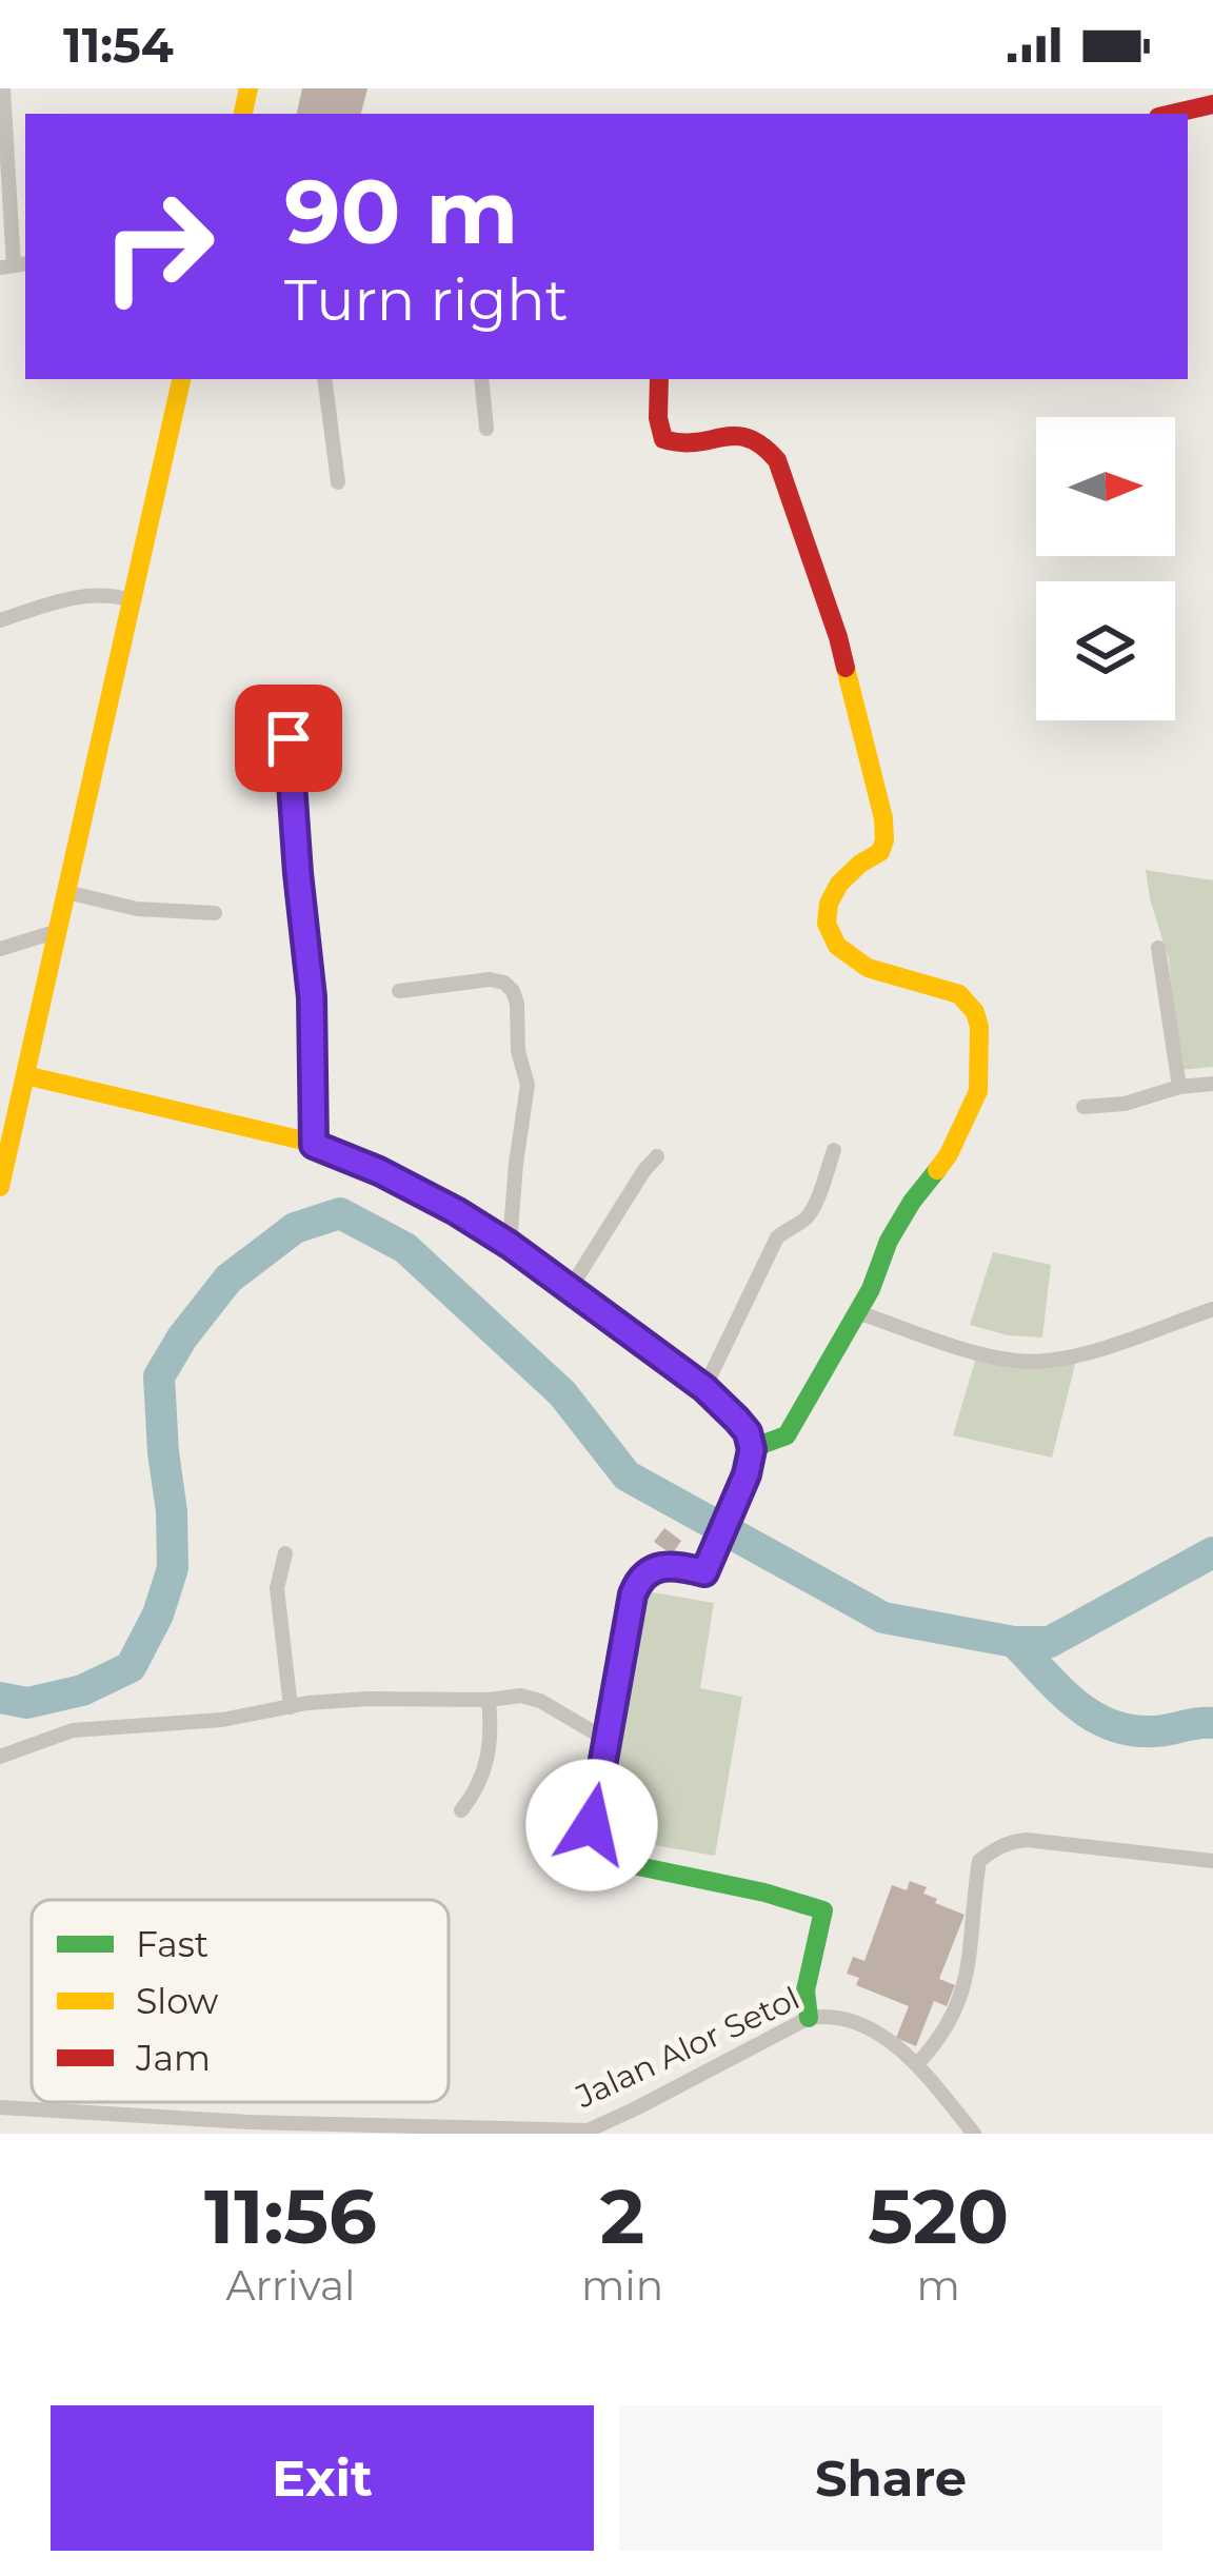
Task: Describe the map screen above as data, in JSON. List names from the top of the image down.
{
  "streets": {
    "street": ["Jalan Alor Setol"]
  },
  "legend": ["Fast", "Slow", "Jam"],
  "north": "right",
  "page": {
    "status": "11:54",
    "turn": ["90 m", "Turn right"],
    "eta": [
      "11:56",
      "Arrival",
      "2",
      "min",
      "520",
      "m"
    ],
    "buttons": ["Exit", "Share"]
  }
}
